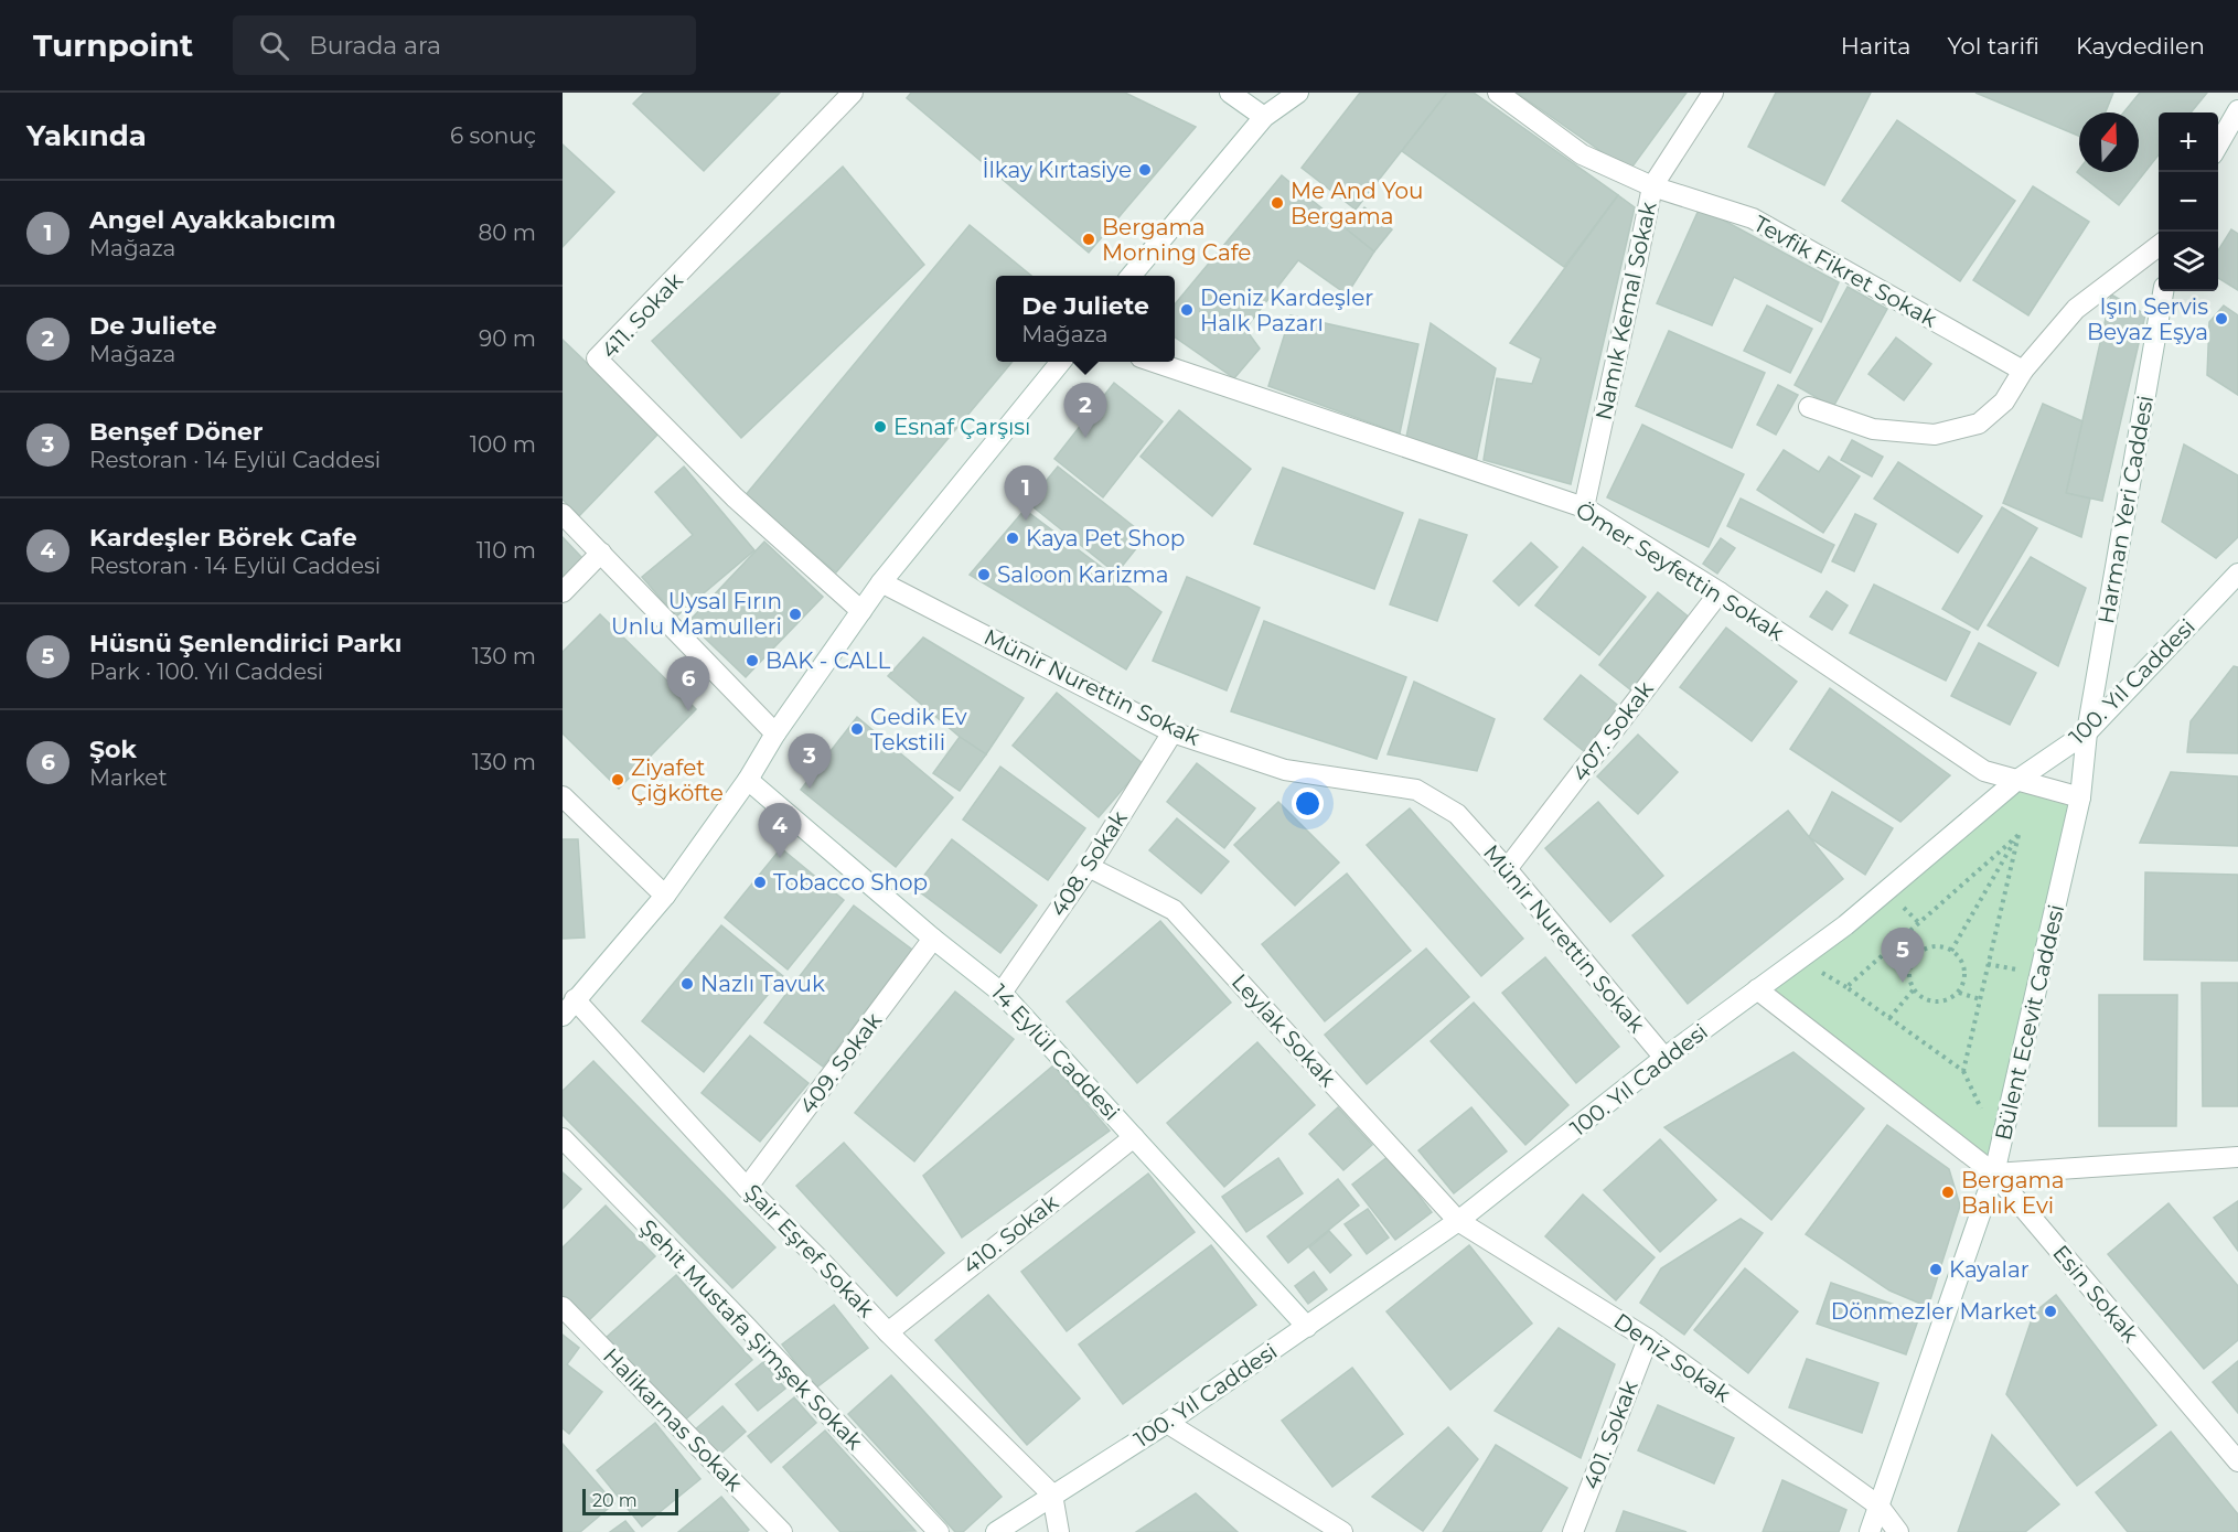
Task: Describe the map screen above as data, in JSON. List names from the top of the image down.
{
  "streets": {
    "street": [
      "Tevfik Fikret Sokak",
      "Namık Kemal Sokak",
      "411. Sokak",
      "Harman Yeri Caddesi",
      "Ömer Seyfettin Sokak",
      "100. Yıl Caddesi",
      "Münir Nurettin Sokak",
      "407. Sokak",
      "408. Sokak",
      "Bülent Ecevit Caddesi",
      "Leylak Sokak",
      "14 Eylül Caddesi",
      "409. Sokak",
      "410. Sokak",
      "Şair Eşref Sokak",
      "Esin Sokak",
      "Şehit Mustafa Şimşek Sokak",
      "Deniz Sokak",
      "Halikarnas Sokak",
      "401. Sokak"
    ]
  },
  "crossings": [
    ["Tevfik Fikret Sokak", "Namık Kemal Sokak"],
    ["Namık Kemal Sokak", "Ömer Seyfettin Sokak"],
    ["Harman Yeri Caddesi", "100. Yıl Caddesi"],
    ["Harman Yeri Caddesi", "Bülent Ecevit Caddesi"],
    ["Ömer Seyfettin Sokak", "100. Yıl Caddesi"],
    ["Ömer Seyfettin Sokak", "407. Sokak"],
    ["Ömer Seyfettin Sokak", "Bülent Ecevit Caddesi"],
    ["100. Yıl Caddesi", "Münir Nurettin Sokak"],
    ["100. Yıl Caddesi", "Bülent Ecevit Caddesi"],
    ["100. Yıl Caddesi", "Leylak Sokak"],
    ["100. Yıl Caddesi", "14 Eylül Caddesi"],
    ["100. Yıl Caddesi", "Şair Eşref Sokak"],
    ["100. Yıl Caddesi", "Esin Sokak"],
    ["100. Yıl Caddesi", "Deniz Sokak"],
    ["Münir Nurettin Sokak", "407. Sokak"],
    ["Münir Nurettin Sokak", "408. Sokak"],
    ["408. Sokak", "Leylak Sokak"],
    ["408. Sokak", "14 Eylül Caddesi"],
    ["Bülent Ecevit Caddesi", "Esin Sokak"],
    ["Bülent Ecevit Caddesi", "Deniz Sokak"],
    ["Leylak Sokak", "Deniz Sokak"],
    ["14 Eylül Caddesi", "409. Sokak"],
    ["14 Eylül Caddesi", "410. Sokak"],
    ["409. Sokak", "Şair Eşref Sokak"],
    ["410. Sokak", "Şair Eşref Sokak"],
    ["Deniz Sokak", "401. Sokak"]
  ],
  "places": [
    "İlkay Kırtasiye",
    "Me And You Bergama",
    "Bergama Morning Cafe",
    "Deniz Kardeşler Halk Pazarı",
    "Işın Servis Beyaz Eşya",
    "Esnaf Çarşısı",
    "Kaya Pet Shop",
    "Saloon Karizma",
    "Uysal Fırın Unlu Mamulleri",
    "BAK - CALL",
    "Gedik Ev Tekstili",
    "Ziyafet Çiğköfte",
    "Tobacco Shop",
    "Nazlı Tavuk",
    "Bergama Balık Evi",
    "Kayalar",
    "Dönmezler Market"
  ],
  "scale_bar": "20 m",
  "north": "top",
  "page": {
    "header": "Turnpoint",
    "search": "Burada ara",
    "nav": ["Harita", "Yol tarifi", "Kaydedilen"],
    "heading": ["Yakında", "6 sonuç"],
    "map_buttons": ["+", "−"],
    "list": [
      {
        "mark": "1",
        "name": "Angel Ayakkabıcım",
        "note": "Mağaza",
        "value": "80 m"
      },
      {
        "mark": "2",
        "name": "De Juliete",
        "note": "Mağaza",
        "value": "90 m"
      },
      {
        "mark": "3",
        "name": "Benşef Döner",
        "note": "Restoran · 14 Eylül Caddesi",
        "value": "100 m"
      },
      {
        "mark": "4",
        "name": "Kardeşler Börek Cafe",
        "note": "Restoran · 14 Eylül Caddesi",
        "value": "110 m"
      },
      {
        "mark": "5",
        "name": "Hüsnü Şenlendirici Parkı",
        "note": "Park · 100. Yıl Caddesi",
        "value": "130 m"
      },
      {
        "mark": "6",
        "name": "Şok",
        "note": "Market",
        "value": "130 m"
      }
    ],
    "popup": ["De Juliete", "Mağaza"],
    "pins": [
      "2",
      "1",
      "6",
      "3",
      "4",
      "5"
    ],
    "scale": "20 m"
  }
}
